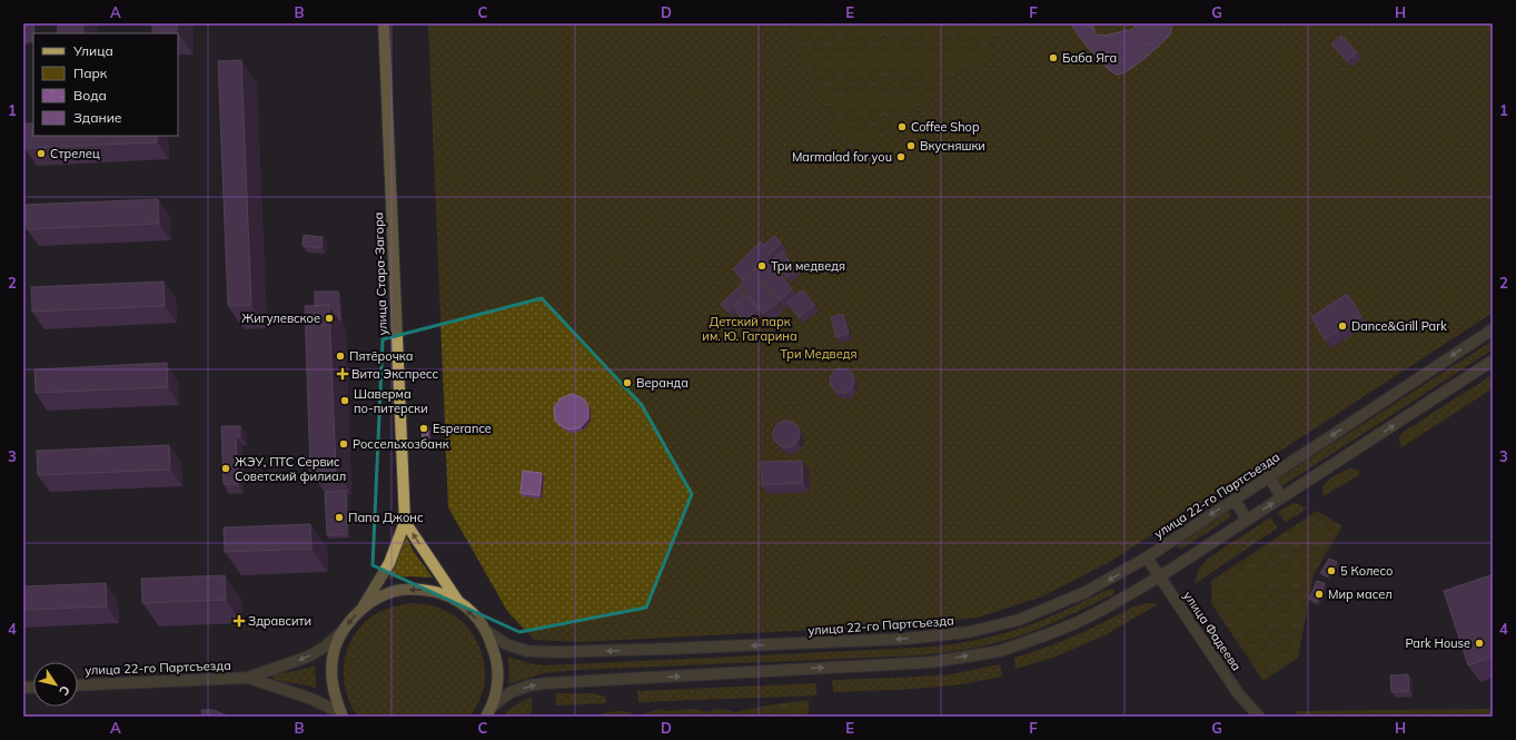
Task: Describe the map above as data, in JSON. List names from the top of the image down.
{
  "streets": {
    "main road": ["улица Стара-Загора"],
    "street": ["улица 22-го Партсъезда", "улица Фадеева"]
  },
  "crossings": [
    ["улица 22-го Партсъезда", "улица Фадеева"]
  ],
  "parks": ["Детский парк им. Ю. Гагарина", "Три Медведя"],
  "places": {
    "other": [
      "Баба Яга",
      "Coffee Shop",
      "Вкусняшки",
      "Стрелец",
      "Marmalad for you",
      "Три медведя",
      "Жигулевское",
      "Dance&Grill Park",
      "Пятёрочка",
      "Веранда",
      "Шаверма по-питерски",
      "Esperance",
      "Россельхозбанк",
      "ЖЭУ, ПТС Сервис Советский филиал",
      "Папа Джонс",
      "5 Колесо",
      "Мир масел",
      "Park House"
    ],
    "health": ["Вита Экспресс", "Здравсити"]
  },
  "legend": [
    "Улица",
    "Парк",
    "Вода",
    "Здание"
  ],
  "north": "bottom right",
  "grid": {
    "columns": [
      "A",
      "B",
      "C",
      "D",
      "E",
      "F",
      "G",
      "H"
    ],
    "rows": [
      "1",
      "2",
      "3",
      "4"
    ]
  }
}
